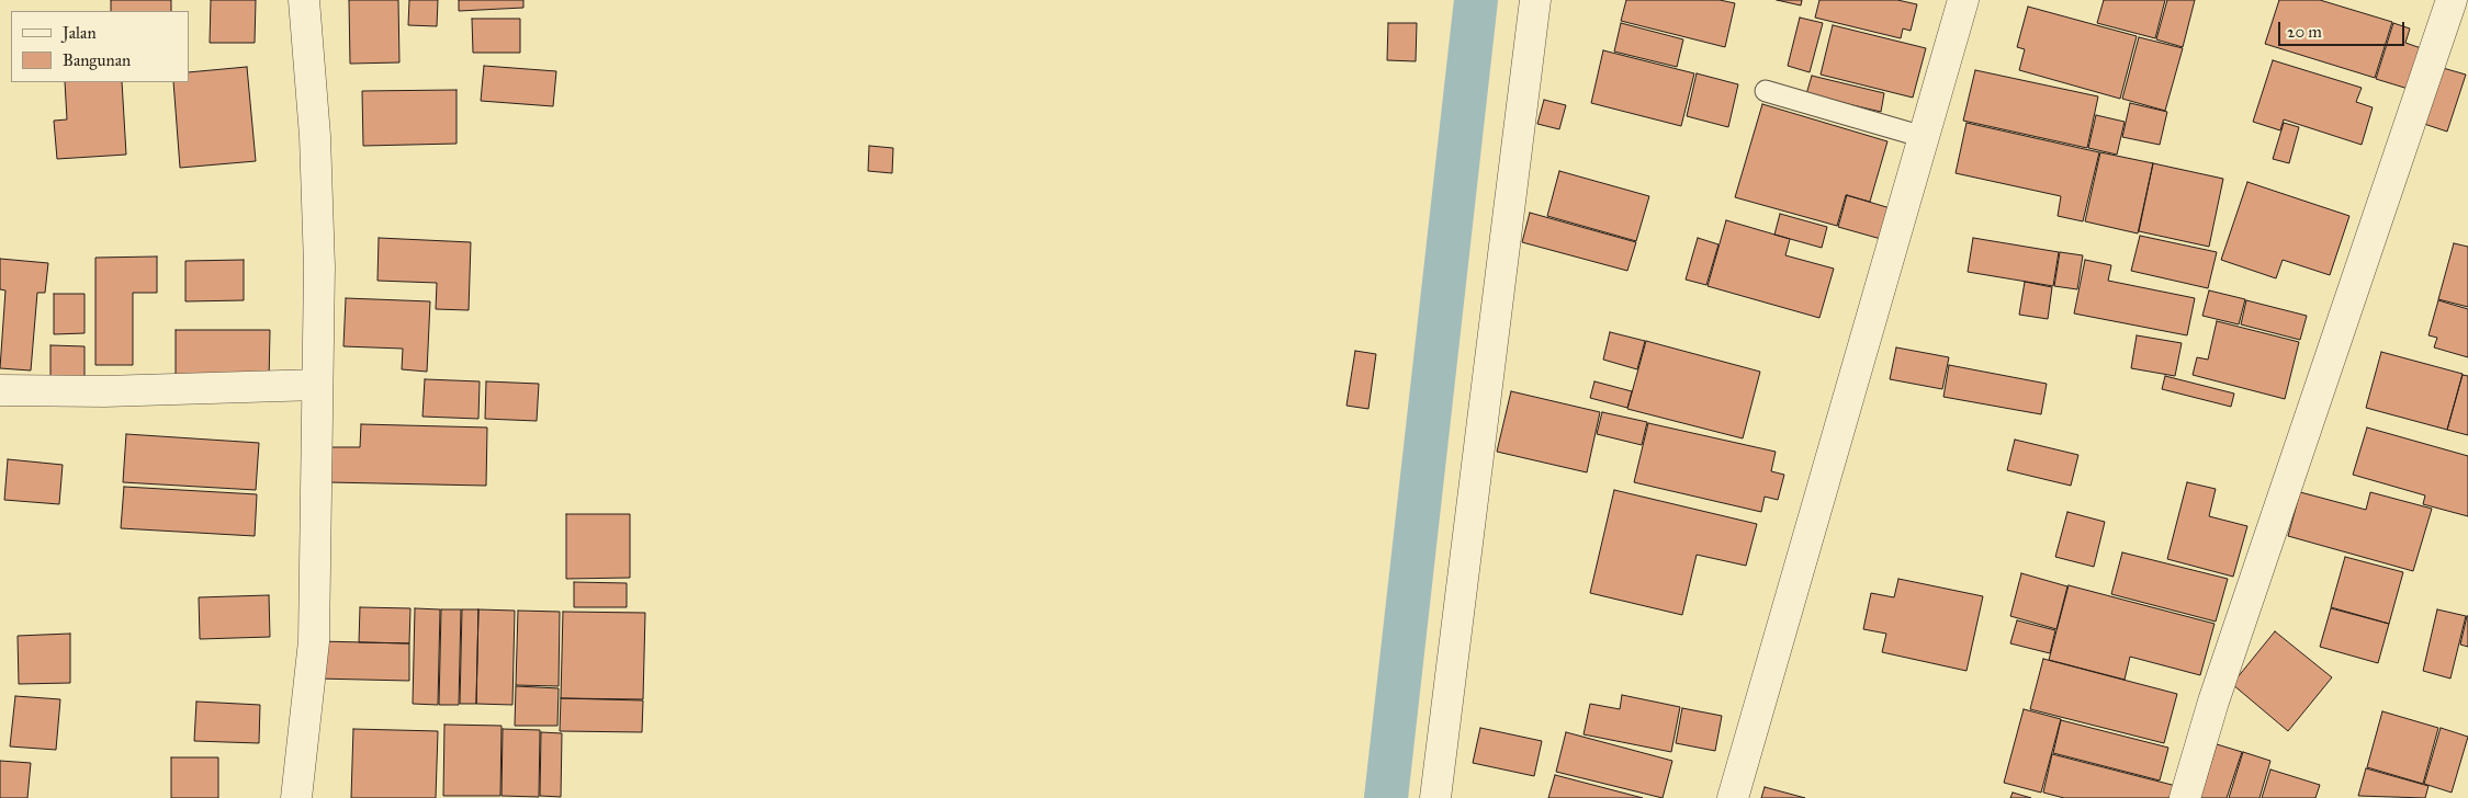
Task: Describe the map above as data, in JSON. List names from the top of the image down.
{
  "legend": ["Jalan", "Bangunan"],
  "scale_bar": "20 m"
}
